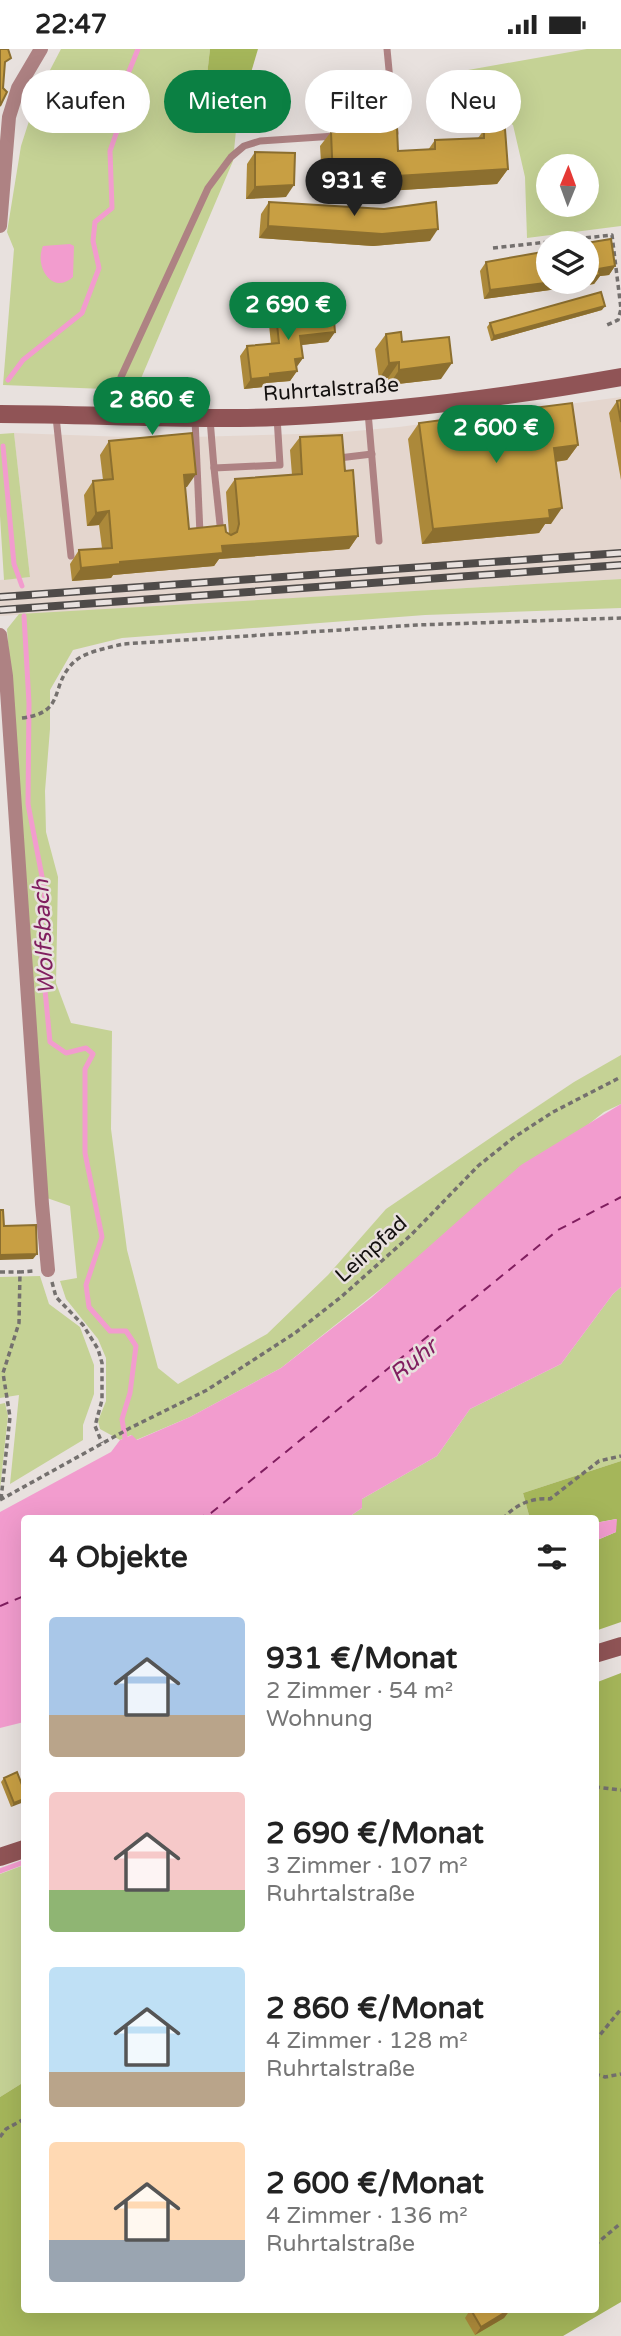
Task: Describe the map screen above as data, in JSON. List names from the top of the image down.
{
  "streets": {
    "main road": ["Ruhrtalstraße"],
    "path": ["Leinpfad"]
  },
  "water": ["Wolfsbach", "Ruhr"],
  "north": "top",
  "page": {
    "status": "22:47",
    "chip": [
      "Kaufen",
      "Mieten",
      "Filter",
      "Neu"
    ],
    "price": [
      "931 €",
      "2 690 €",
      "2 860 €",
      "2 600 €"
    ],
    "heading": "4 Objekte",
    "list": [
      {
        "name": "931 €/Monat",
        "note": "2 Zimmer · 54 m² · Wohnung"
      },
      {
        "name": "2 690 €/Monat",
        "note": "3 Zimmer · 107 m² · Ruhrtalstraße"
      },
      {
        "name": "2 860 €/Monat",
        "note": "4 Zimmer · 128 m² · Ruhrtalstraße"
      },
      {
        "name": "2 600 €/Monat",
        "note": "4 Zimmer · 136 m² · Ruhrtalstraße"
      }
    ]
  }
}
